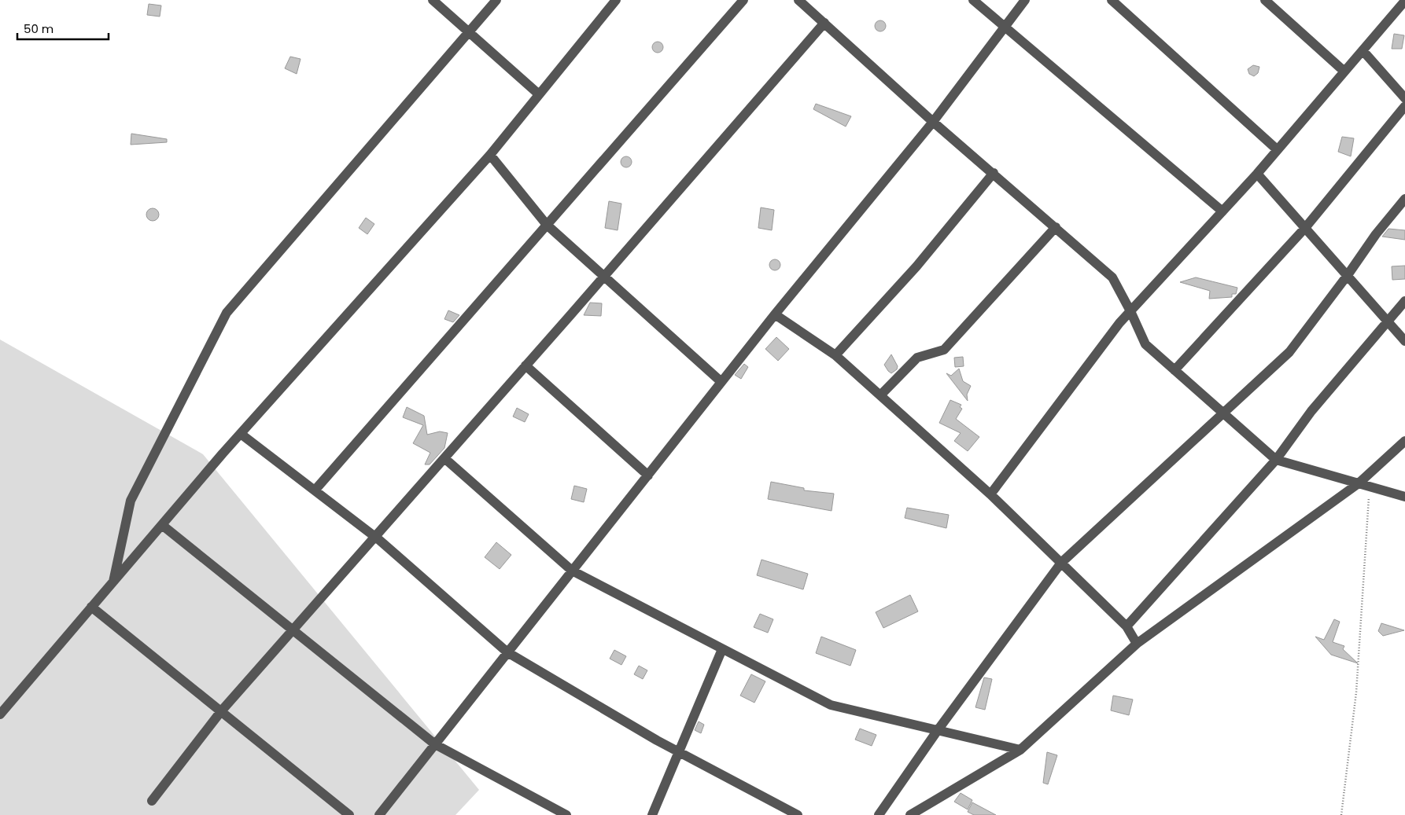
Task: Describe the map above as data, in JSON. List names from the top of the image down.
{
  "scale_bar": "50 m"
}
